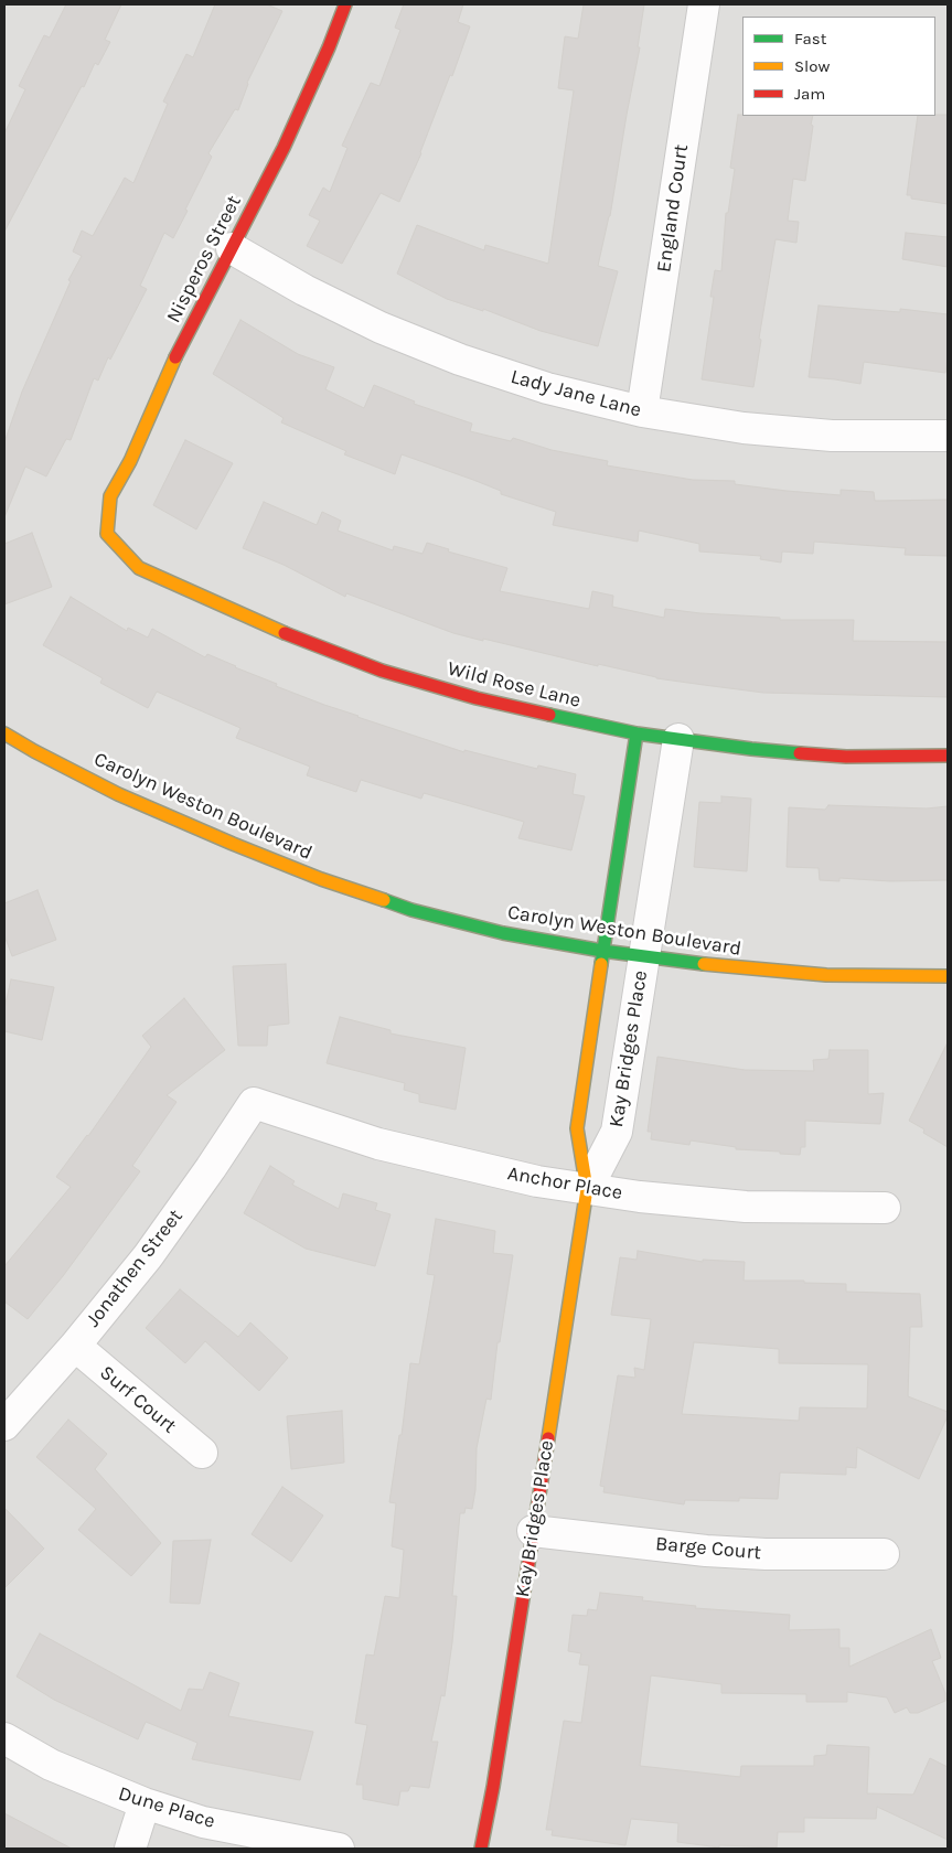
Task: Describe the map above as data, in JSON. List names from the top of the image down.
{
  "streets": {
    "street": [
      "England Court",
      "Nisperos Street",
      "Lady Jane Lane",
      "Wild Rose Lane",
      "Carolyn Weston Boulevard",
      "Kay Bridges Place",
      "Anchor Place",
      "Jonathen Street",
      "Surf Court",
      "Barge Court",
      "Dune Place"
    ]
  },
  "crossings": [
    ["England Court", "Lady Jane Lane"],
    ["Nisperos Street", "Lady Jane Lane"],
    ["Nisperos Street", "Wild Rose Lane"],
    ["Wild Rose Lane", "Kay Bridges Place"],
    ["Carolyn Weston Boulevard", "Kay Bridges Place"],
    ["Kay Bridges Place", "Anchor Place"],
    ["Kay Bridges Place", "Barge Court"],
    ["Anchor Place", "Jonathen Street"],
    ["Jonathen Street", "Surf Court"]
  ],
  "legend": ["Fast", "Slow", "Jam"]
}
